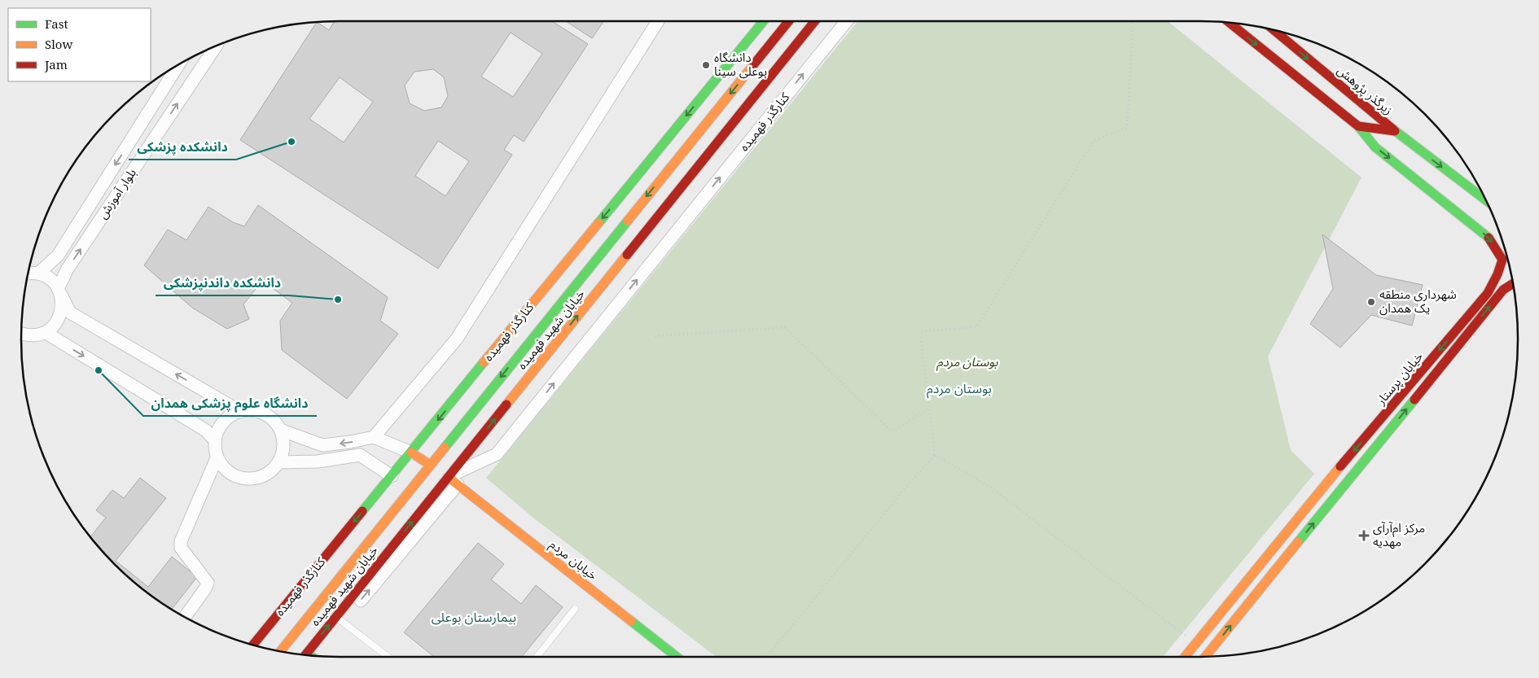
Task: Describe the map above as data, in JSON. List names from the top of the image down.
{
  "streets": {
    "main road": [
      "زیرگذر پژوهش",
      "کنارگذر فهمیده",
      "خیابان شهید فهمیده",
      "خیابان پرستار",
      "خیابان مردم"
    ],
    "street": ["بلوار آموزش"]
  },
  "crossings": [
    ["کنارگذر فهمیده", "خیابان شهید فهمیده"],
    ["کنارگذر فهمیده", "خیابان مردم"],
    ["خیابان شهید فهمیده", "خیابان مردم"]
  ],
  "districts": ["بوستان مردم", "بیمارستان بوعلی"],
  "parks": ["بوستان مردم"],
  "places": {
    "other": [
      "دانشگاه بوعلی سینا",
      "دانشکده پزشکی",
      "دانشکده داندنپزشکی",
      "شهرداری منطقه یک همدان",
      "دانشگاه علوم پزشکی همدان"
    ],
    "health": ["مرکز ام‌آر‌آی مهدیه"]
  },
  "legend": ["Fast", "Slow", "Jam"]
}
